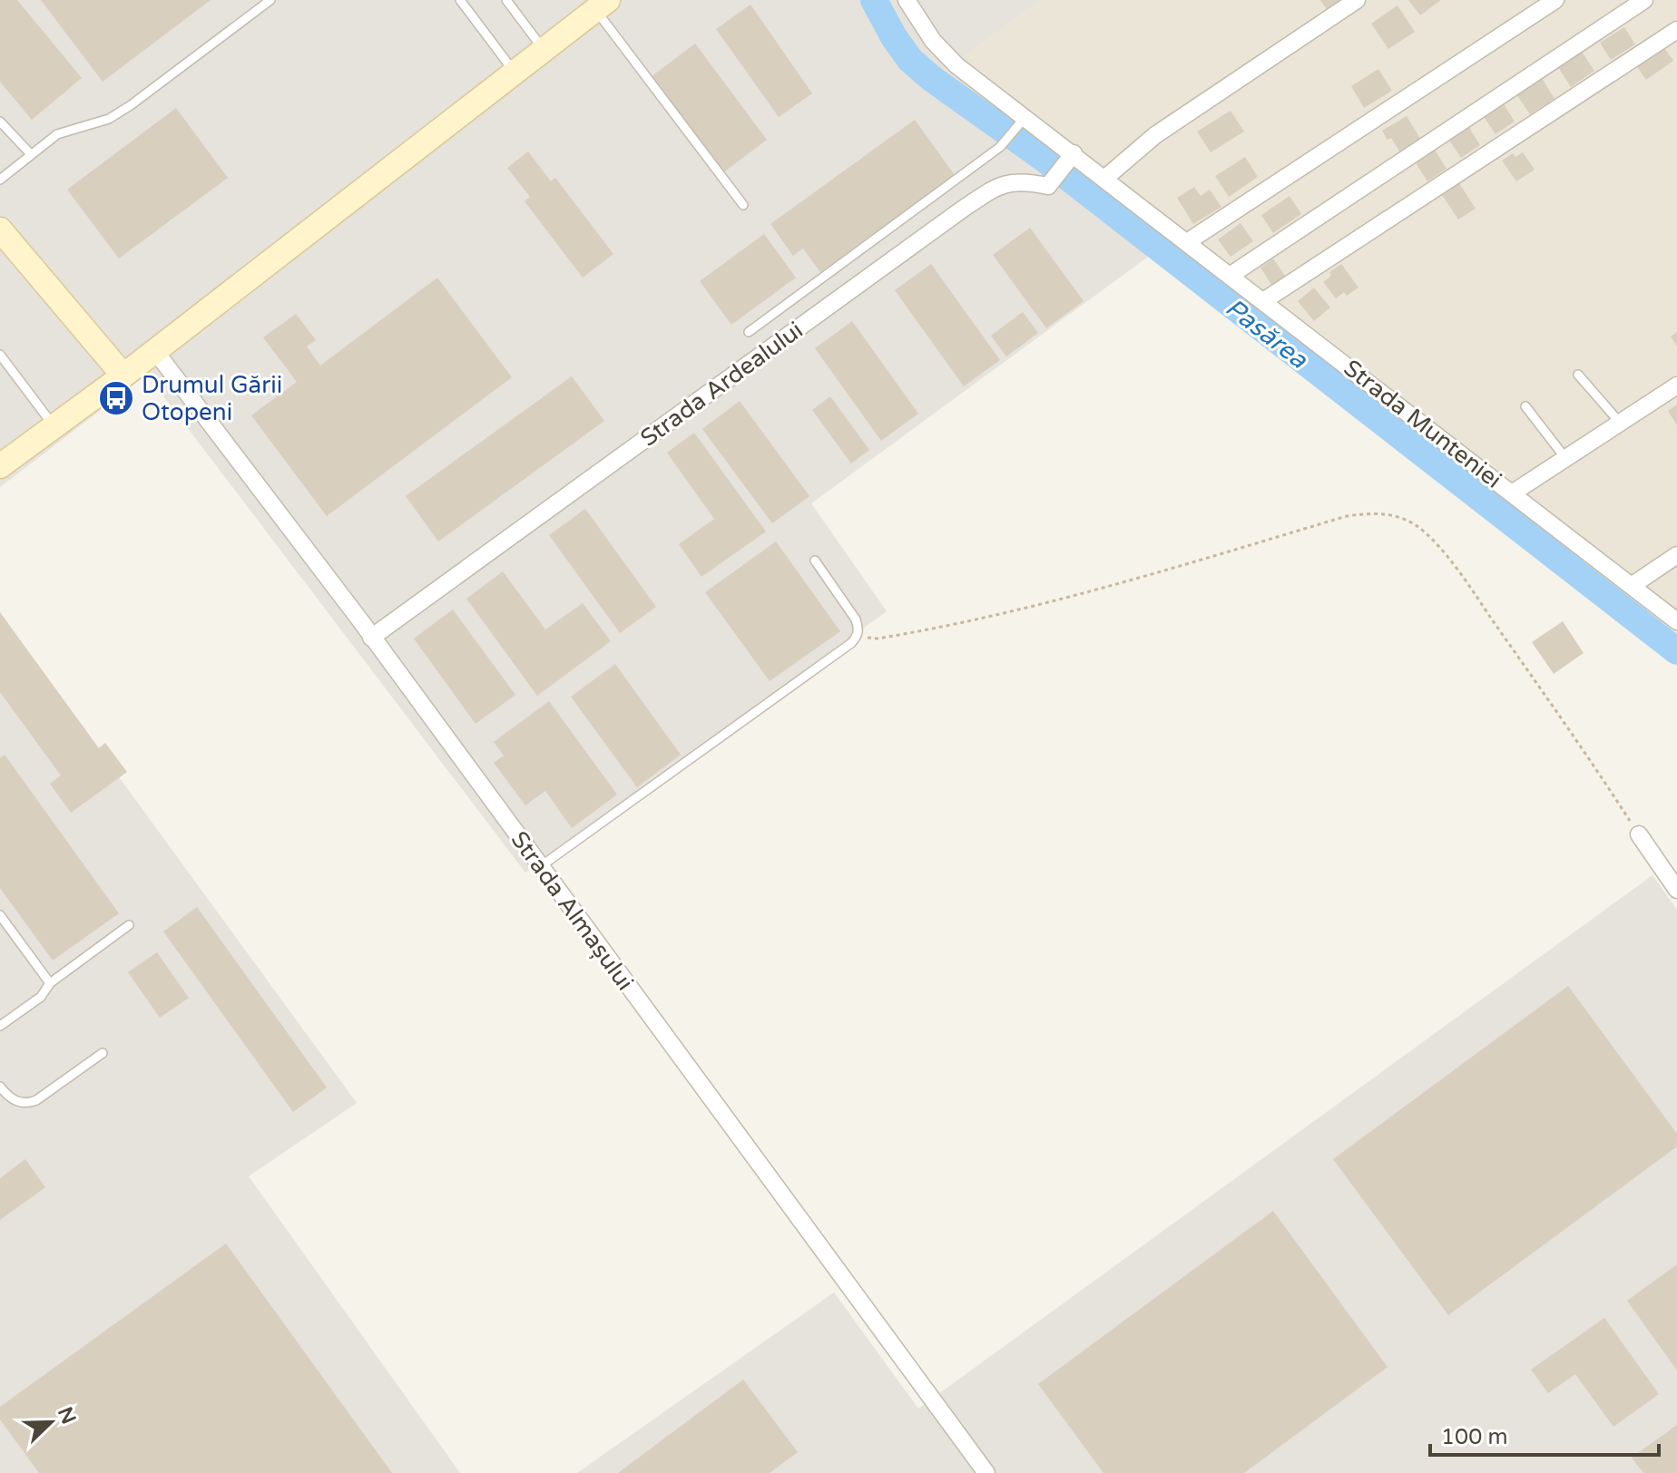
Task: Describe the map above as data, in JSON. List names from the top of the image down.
{
  "streets": {
    "street": ["Strada Ardealului", "Strada Munteniei", "Strada Almașului"]
  },
  "crossings": [
    ["Strada Ardealului", "Strada Munteniei"],
    ["Strada Ardealului", "Strada Almașului"]
  ],
  "water": ["Pasărea"],
  "places": {
    "bus stop": ["Drumul Gării Otopeni"]
  },
  "scale_bar": "100 m",
  "north": "top right"
}
